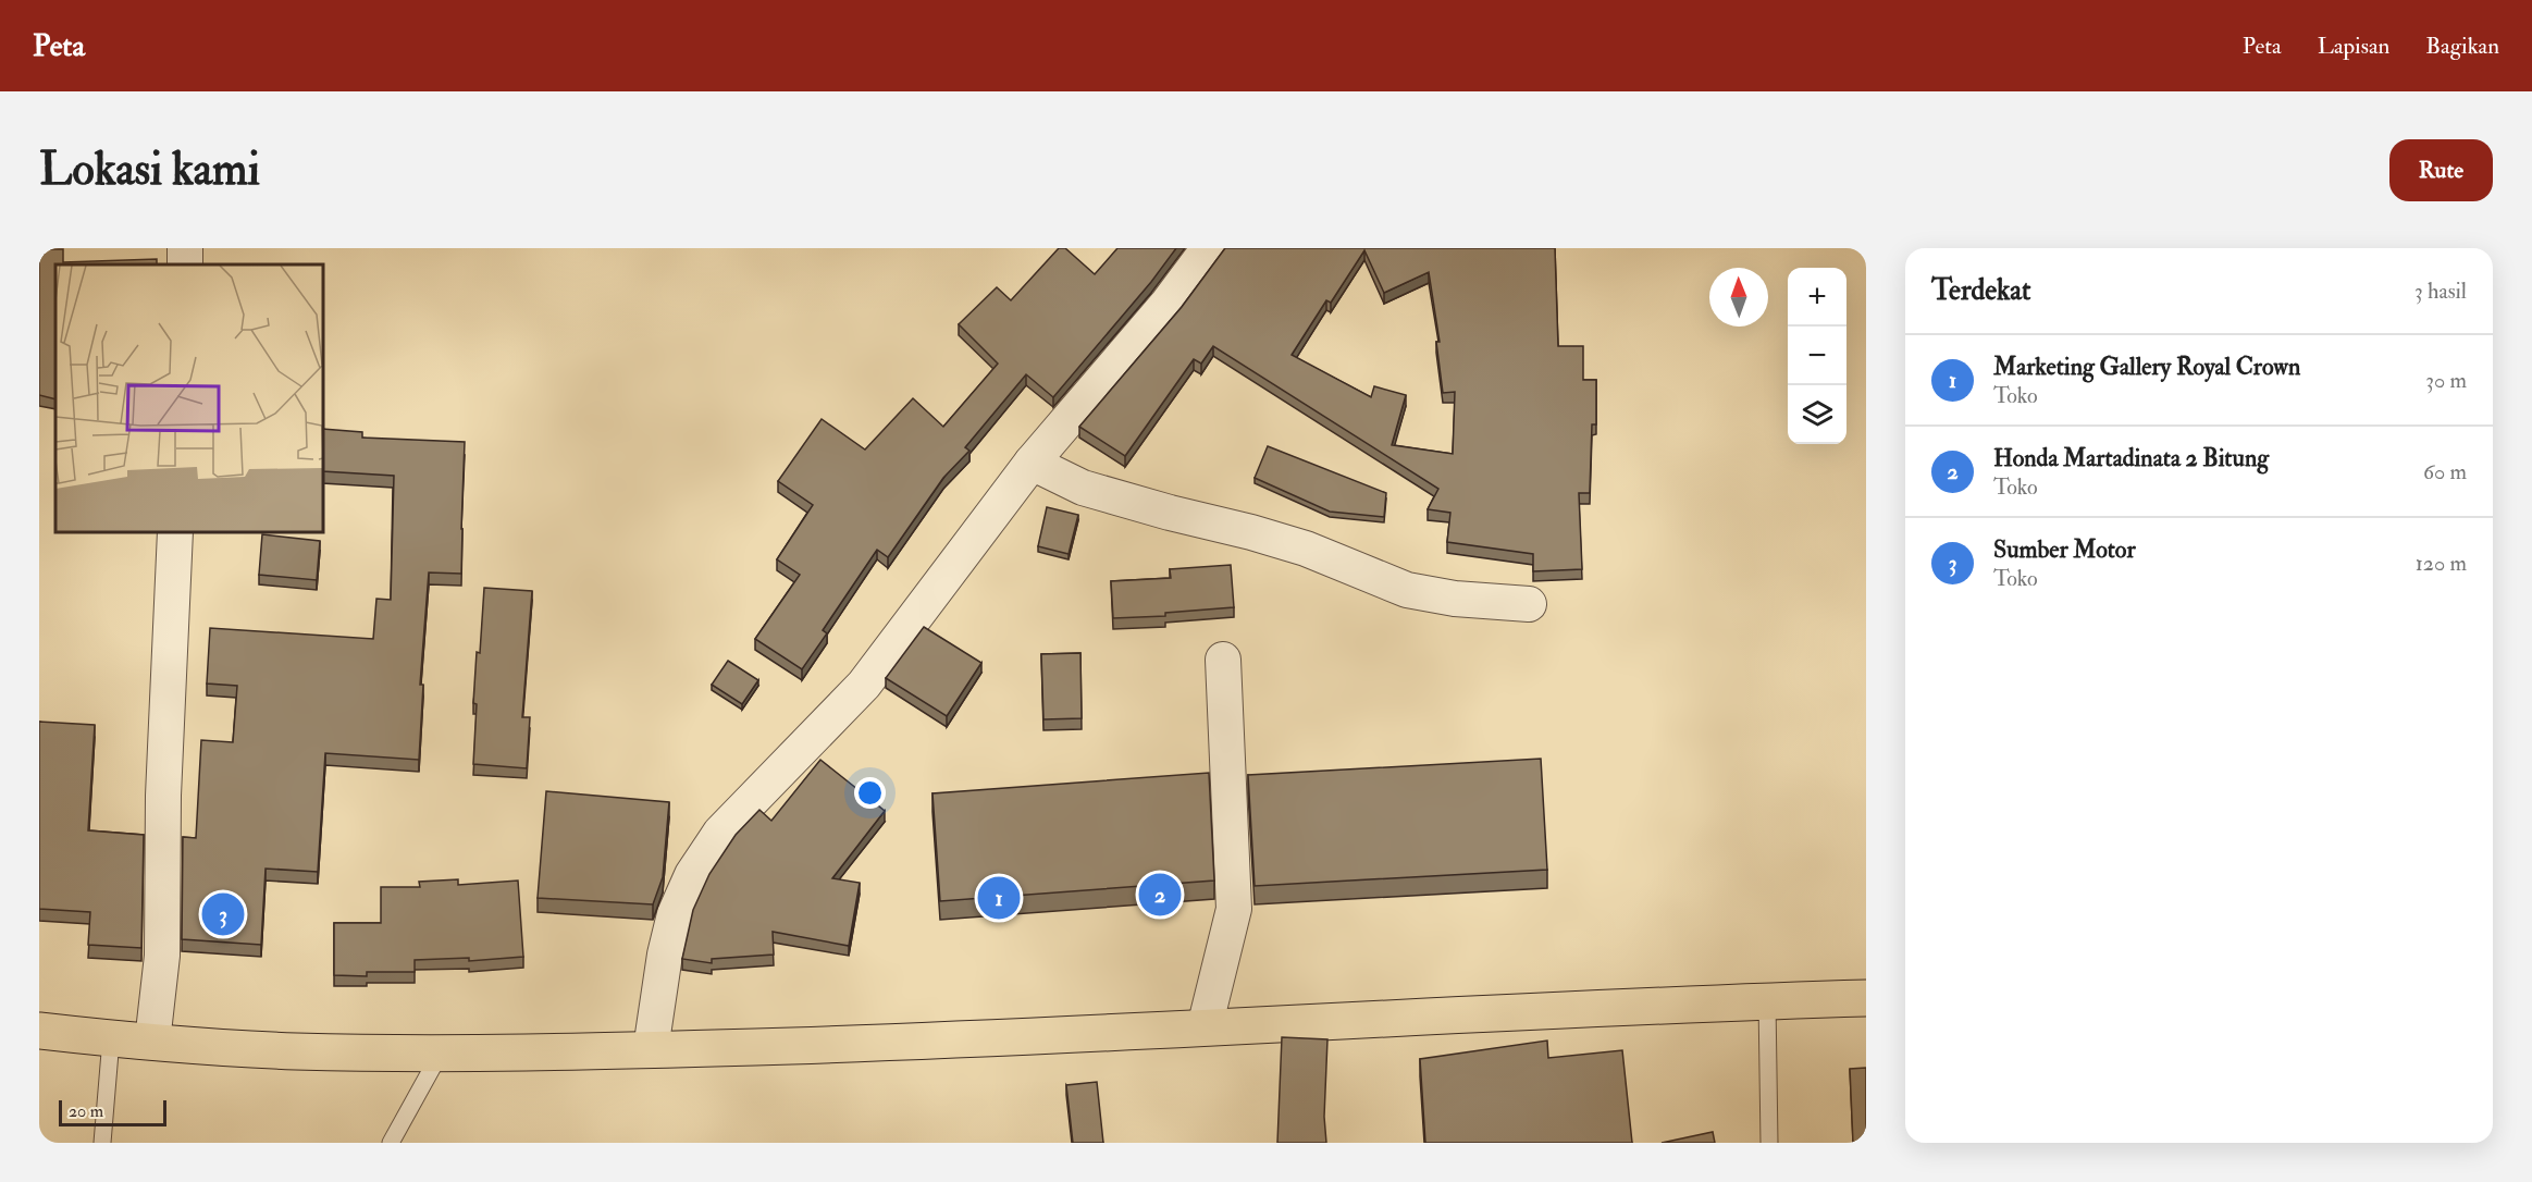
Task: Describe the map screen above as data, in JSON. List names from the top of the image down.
{
  "scale_bar": "20 m",
  "north": "top",
  "page": {
    "header": "Peta",
    "nav": ["Peta", "Lapisan", "Bagikan"],
    "buttons": "Rute",
    "title": "Lokasi kami",
    "heading": ["Terdekat", "3 hasil"],
    "map_buttons": ["+", "−"],
    "list": [
      {
        "mark": "1",
        "name": "Marketing Gallery Royal Crown",
        "note": "Toko",
        "value": "30 m"
      },
      {
        "mark": "2",
        "name": "Honda Martadinata 2 Bitung",
        "note": "Toko",
        "value": "60 m"
      },
      {
        "mark": "3",
        "name": "Sumber Motor",
        "note": "Toko",
        "value": "120 m"
      }
    ],
    "pins": ["2", "1", "3"],
    "scale": "20 m"
  }
}
